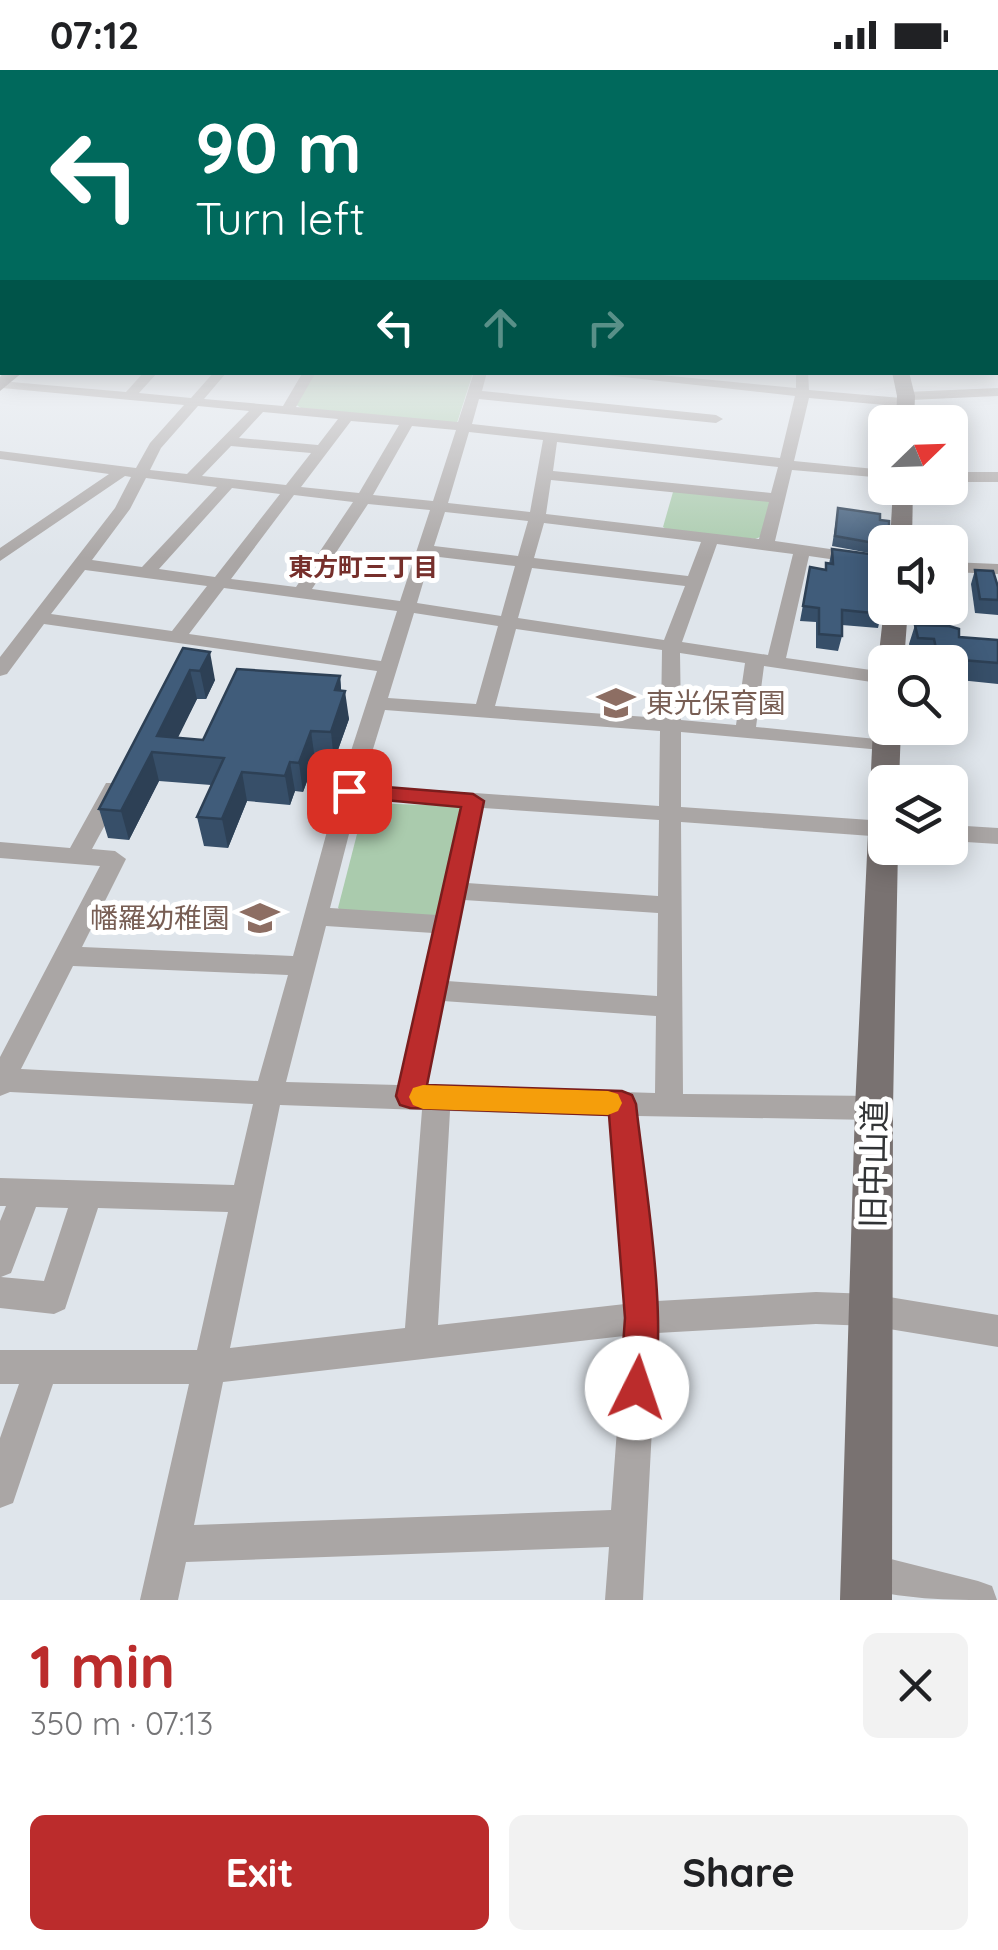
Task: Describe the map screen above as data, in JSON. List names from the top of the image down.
{
  "streets": {
    "main road": ["旧中山道"]
  },
  "districts": ["東方町三丁目"],
  "places": {
    "school or university": ["東光保育園", "幡羅幼稚園"]
  },
  "north": "top right",
  "page": {
    "status": "07:12",
    "turn": ["90 m", "Turn left"],
    "heading": ["1 min", "350 m · 07:13"],
    "buttons": ["Exit", "Share"]
  }
}
